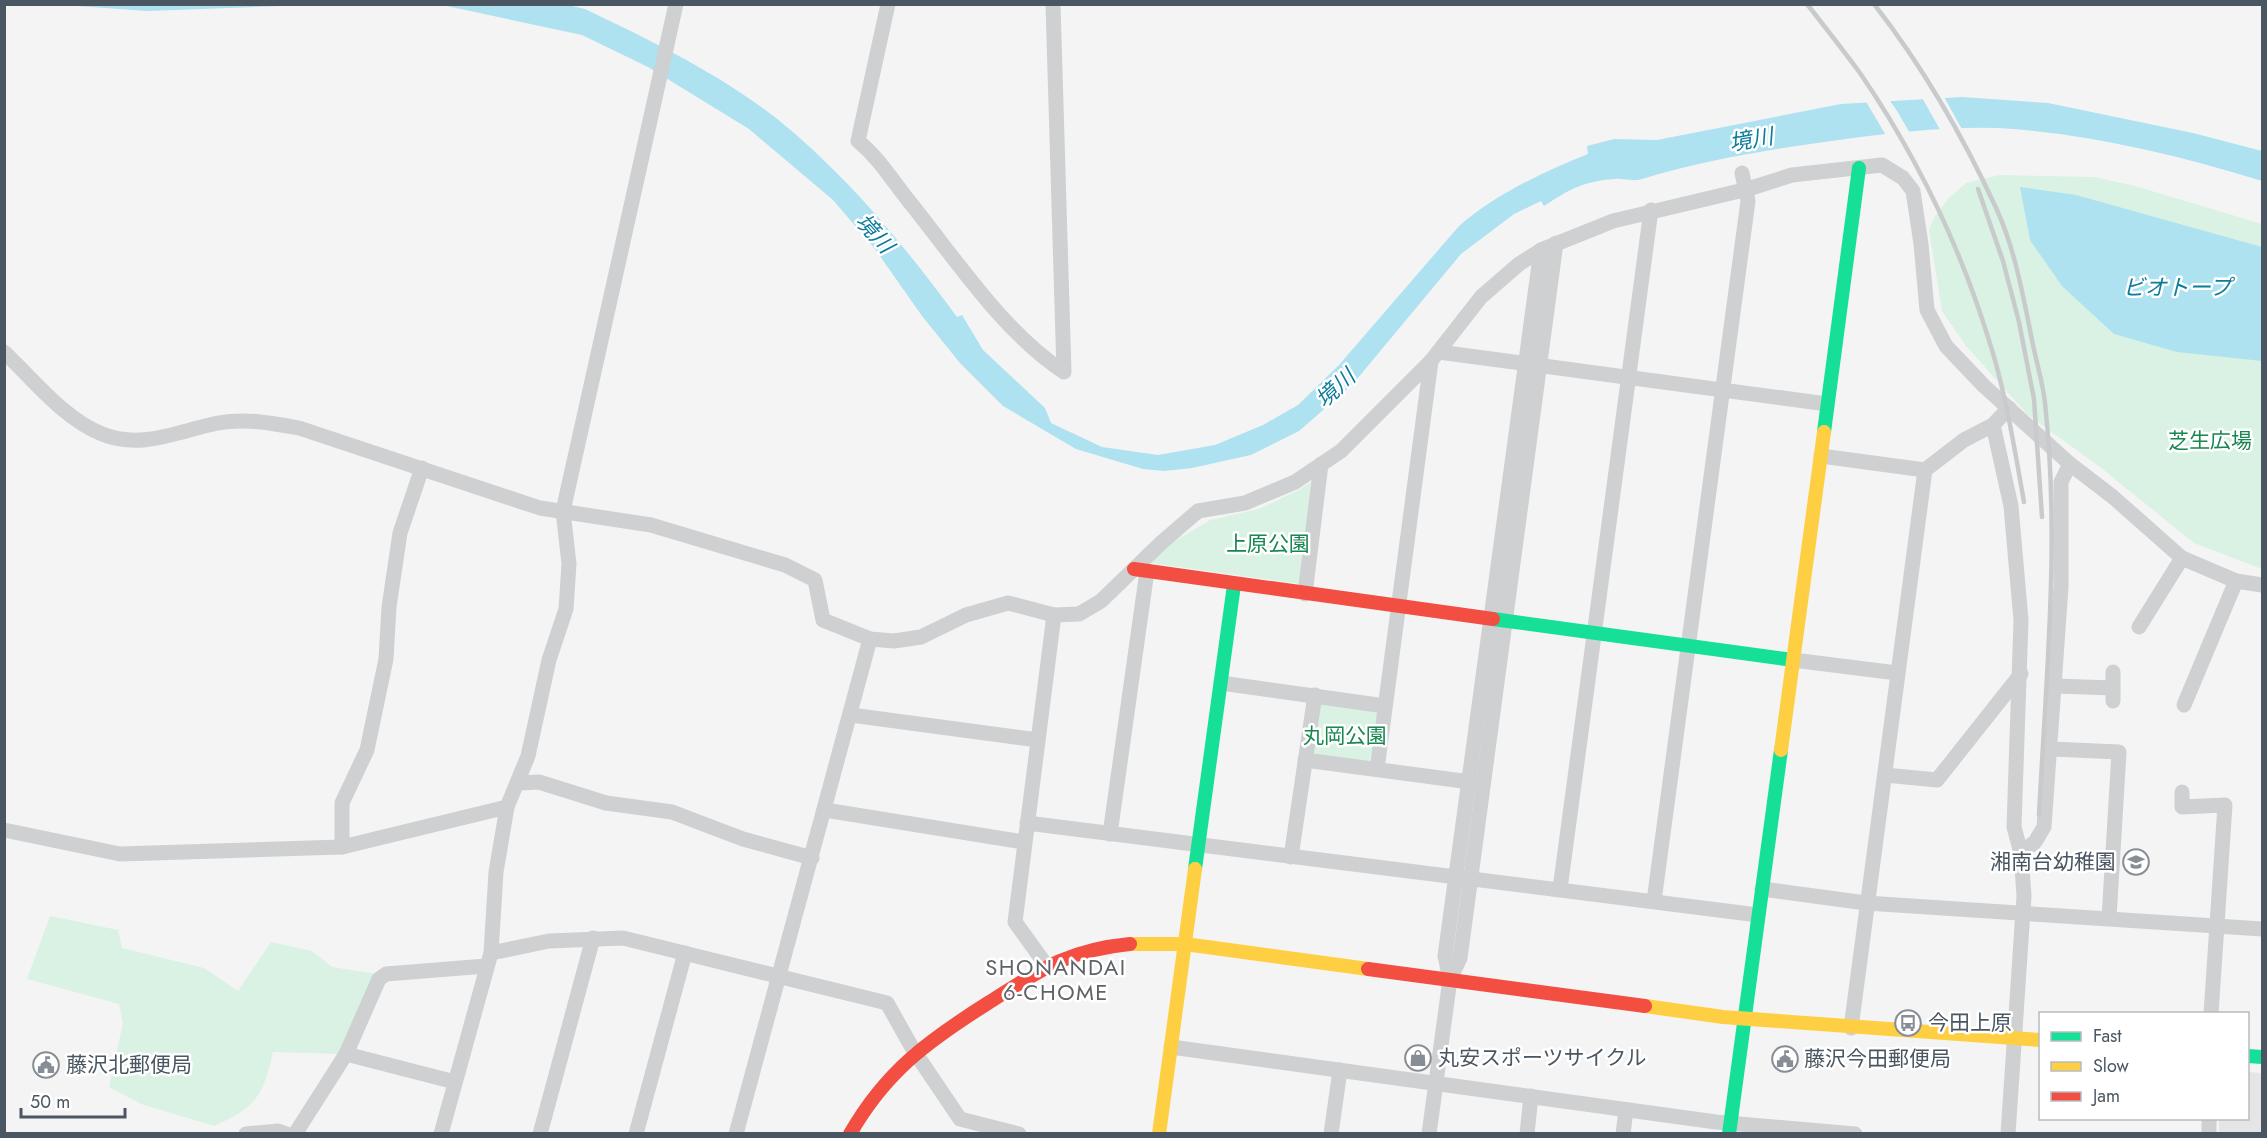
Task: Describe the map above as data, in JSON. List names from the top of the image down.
{
  "districts": ["SHONANDAI 6-CHOME"],
  "water": ["境川", "ビオトープ"],
  "parks": ["芝生広場", "上原公園", "丸岡公園"],
  "places": {
    "school or university": ["湘南台幼稚園"],
    "bus stop": ["今田上原"],
    "shop": ["丸安スポーツサイクル"],
    "public building": ["藤沢今田郵便局", "藤沢北郵便局"]
  },
  "legend": ["Fast", "Slow", "Jam"],
  "scale_bar": "50 m"
}
